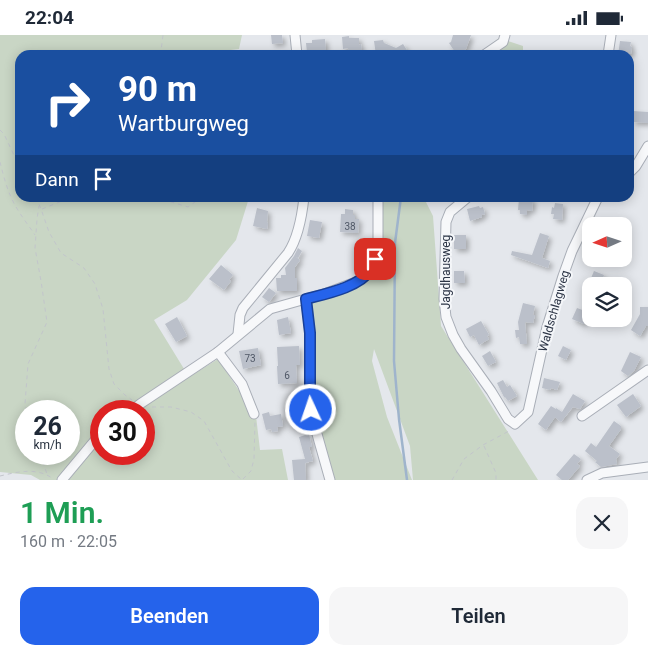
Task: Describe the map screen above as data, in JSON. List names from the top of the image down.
{
  "streets": {
    "street": ["Jagdhausweg", "Waldschlagweg"]
  },
  "crossings": [
    ["Jagdhausweg", "Waldschlagweg"]
  ],
  "house_numbers": ["38", "73", "6"],
  "north": "left",
  "page": {
    "status": "22:04",
    "turn": ["90 m", "Wartburgweg"],
    "then": "Dann",
    "speed": "26 km/h",
    "limit": "30",
    "heading": ["1 Min.", "160 m · 22:05"],
    "buttons": ["Beenden", "Teilen"]
  }
}
